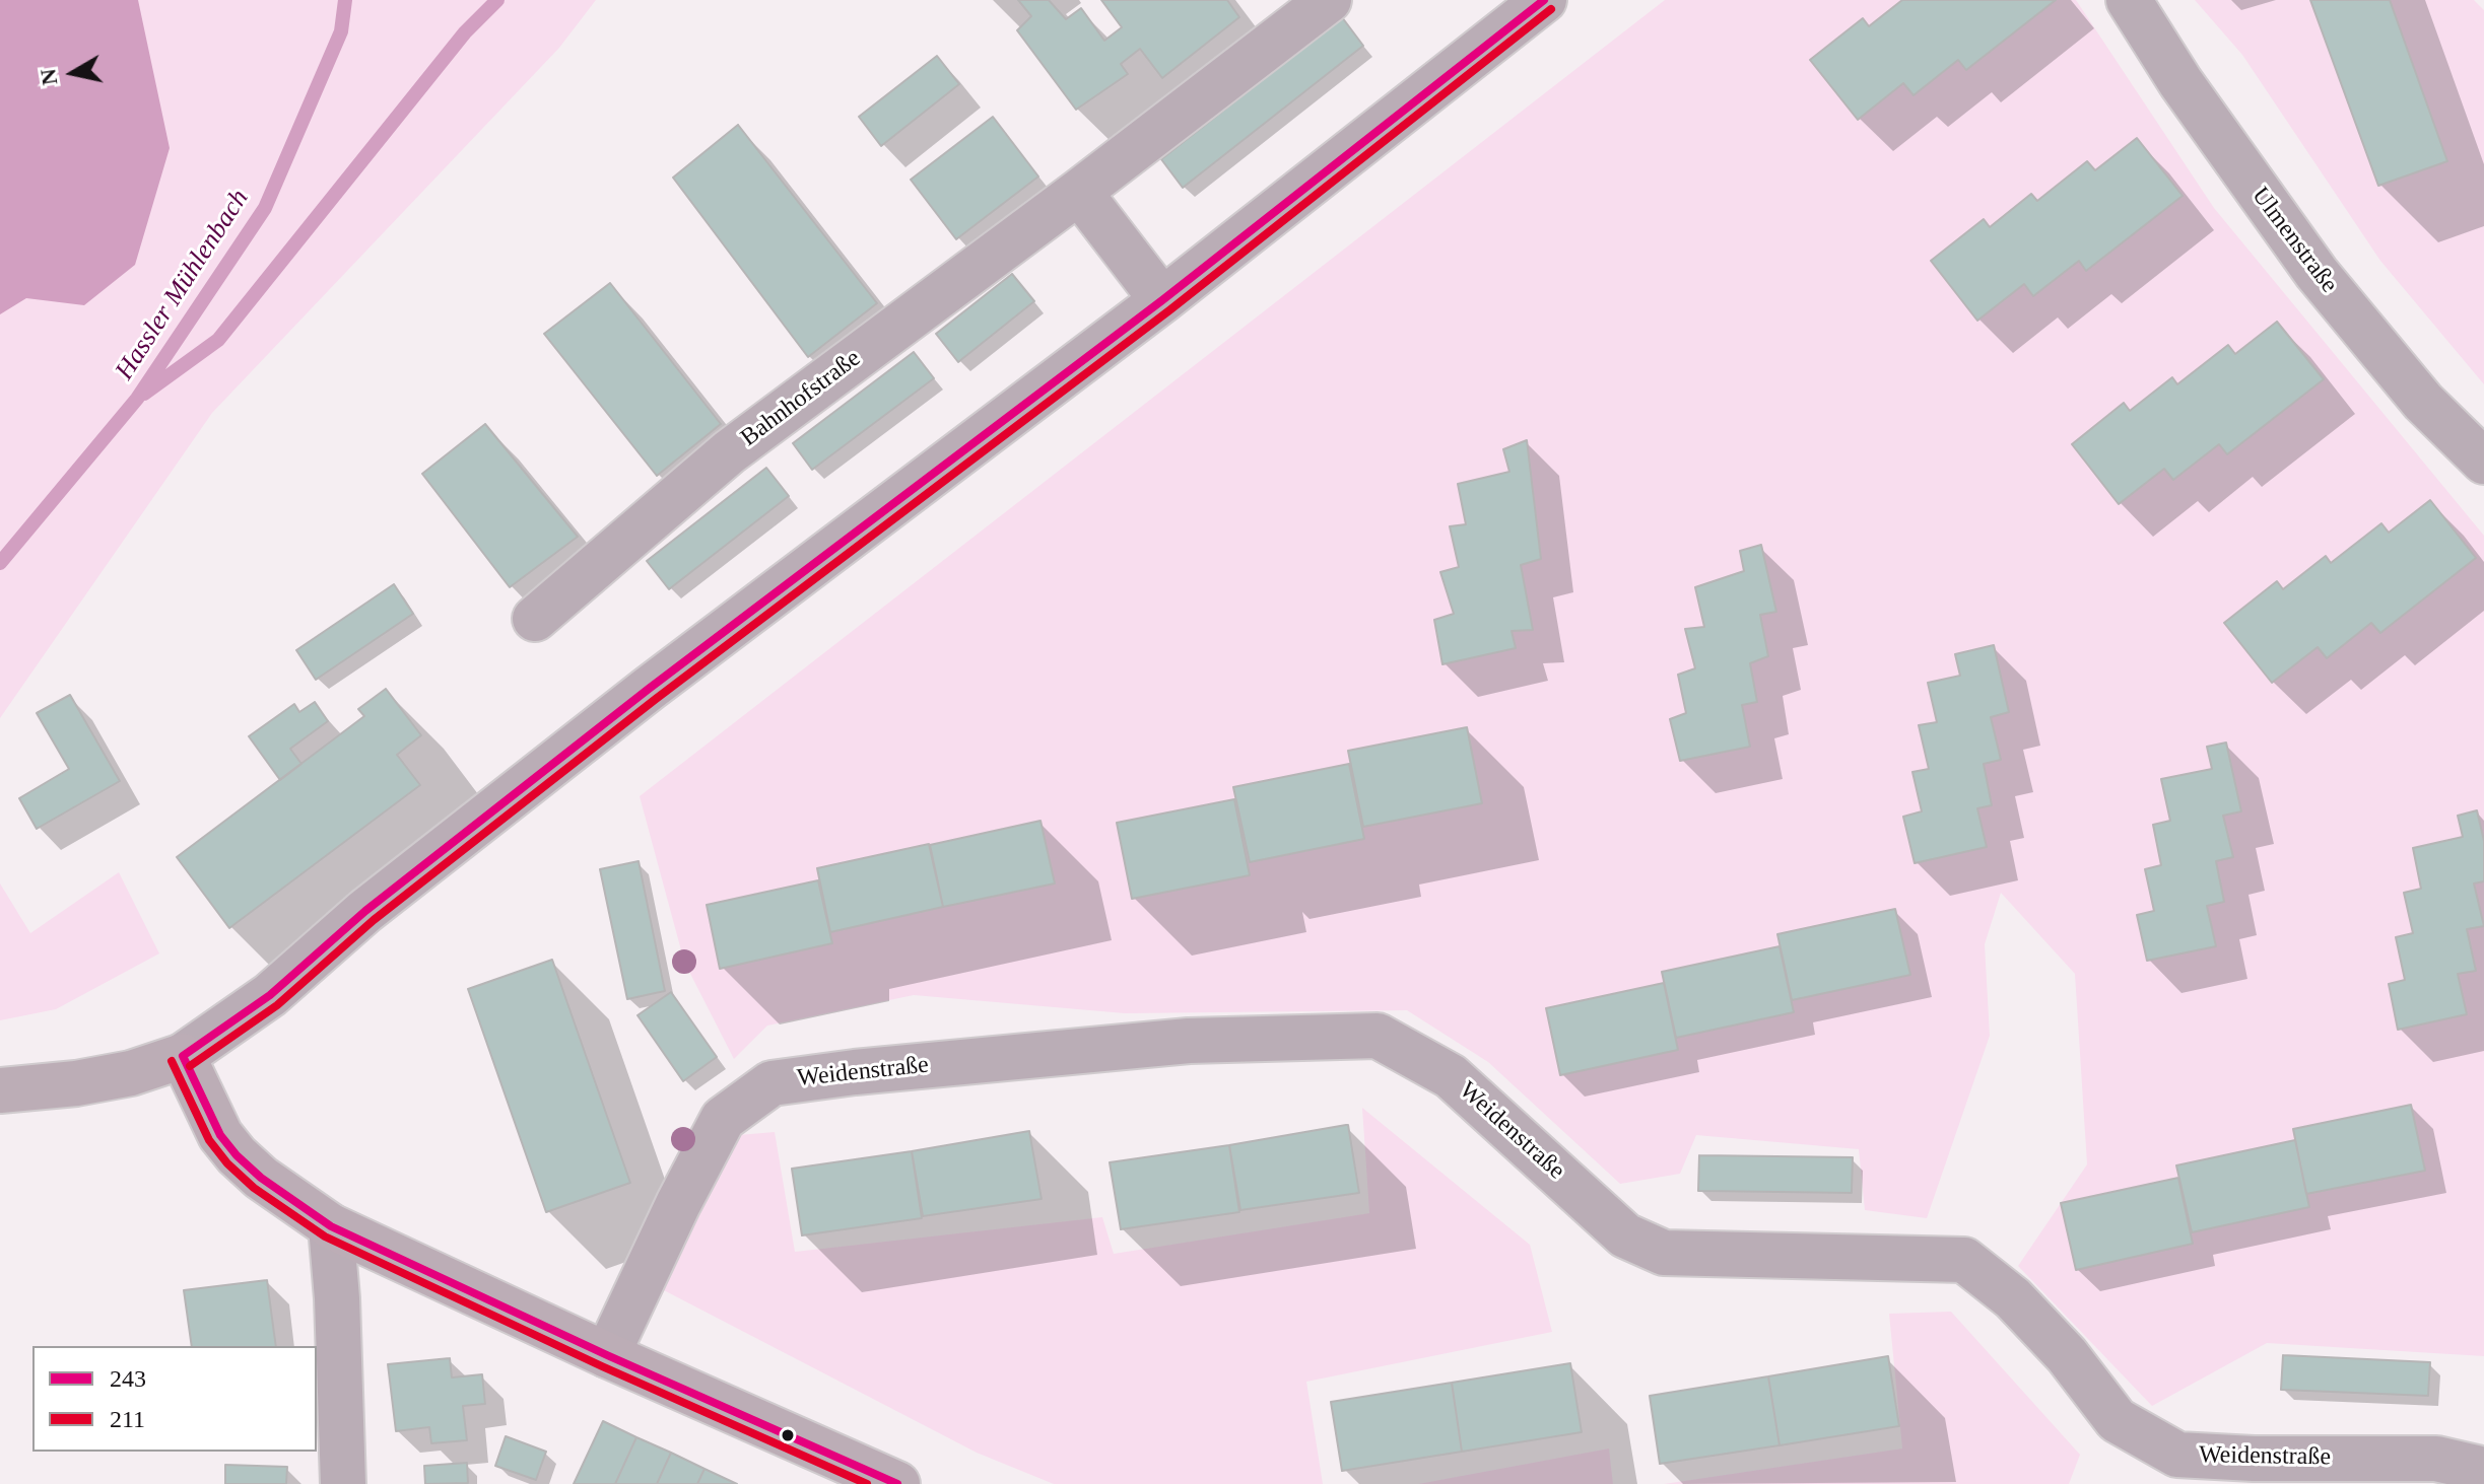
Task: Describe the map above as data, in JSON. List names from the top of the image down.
{
  "streets": {
    "street": ["Ulmenstraße", "Bahnhofstraße", "Weidenstraße"]
  },
  "water": ["Hassler Mühlenbach"],
  "lines": ["transit line 243", "transit line 211"],
  "legend": ["243", "211"],
  "north": "left"
}
